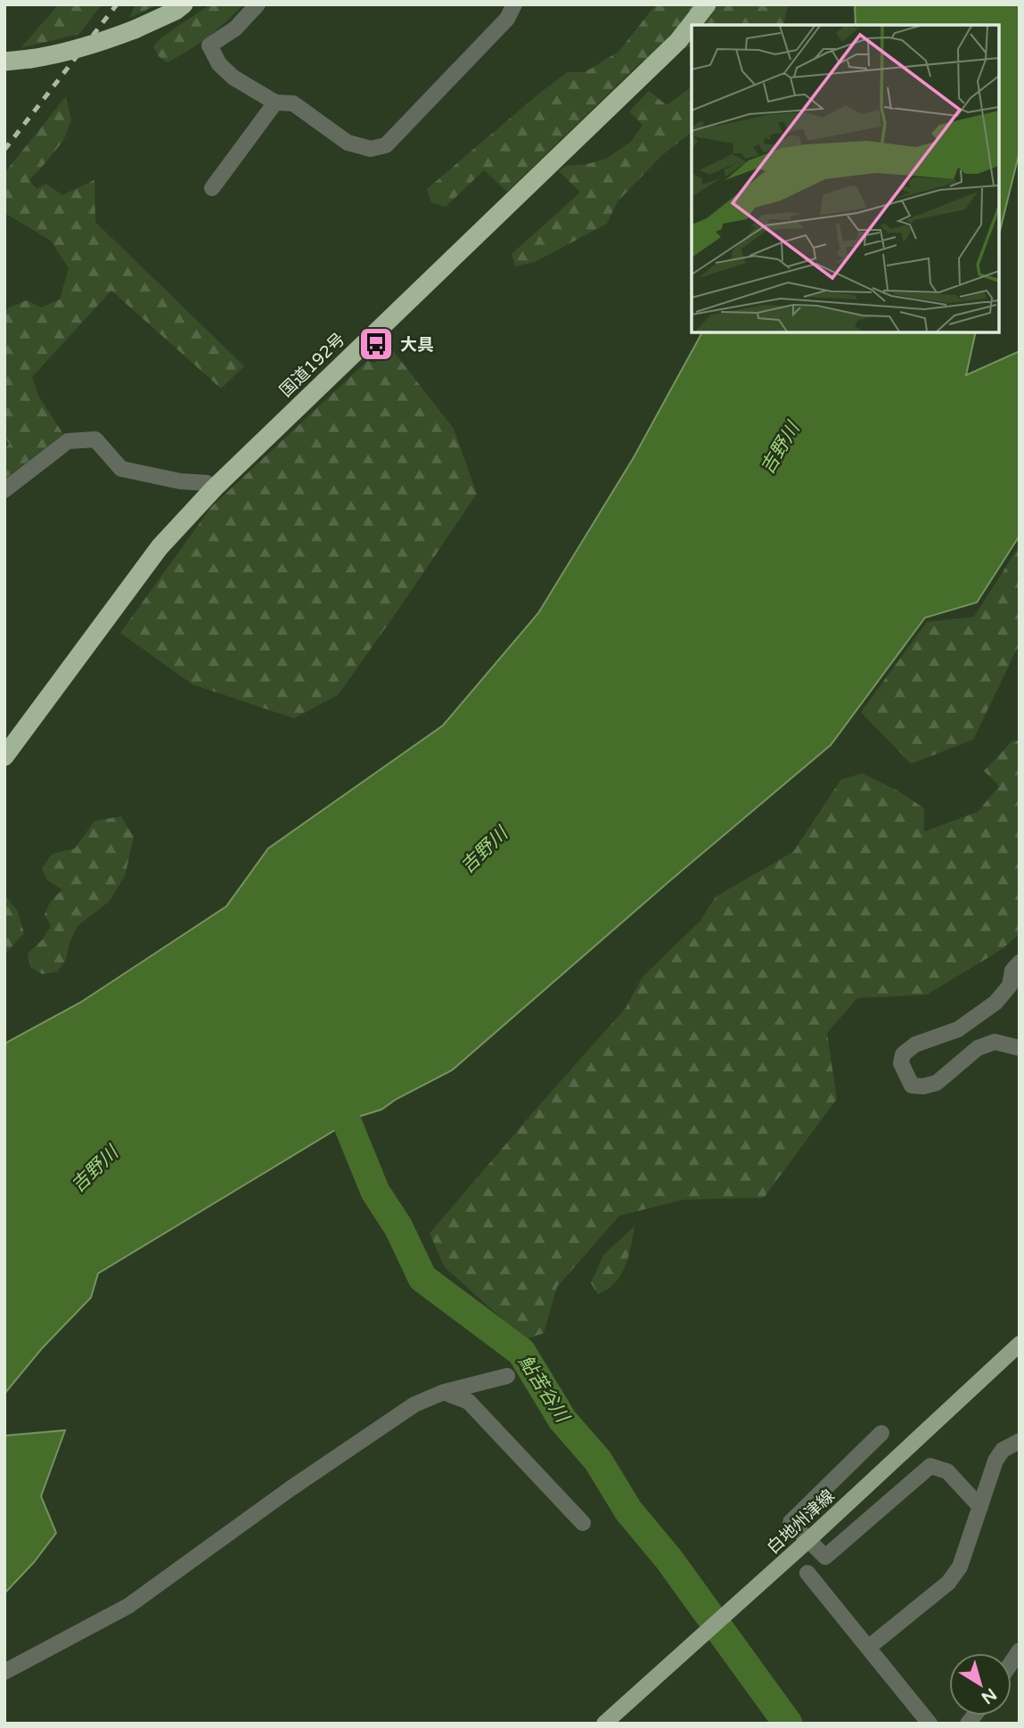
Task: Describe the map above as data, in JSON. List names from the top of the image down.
{
  "streets": {
    "highway": ["国道192号"],
    "main road": ["白地州津線"]
  },
  "water": ["吉野川", "鮎苦谷川"],
  "places": {
    "bus stop": ["大具"]
  },
  "north": "bottom right"
}
